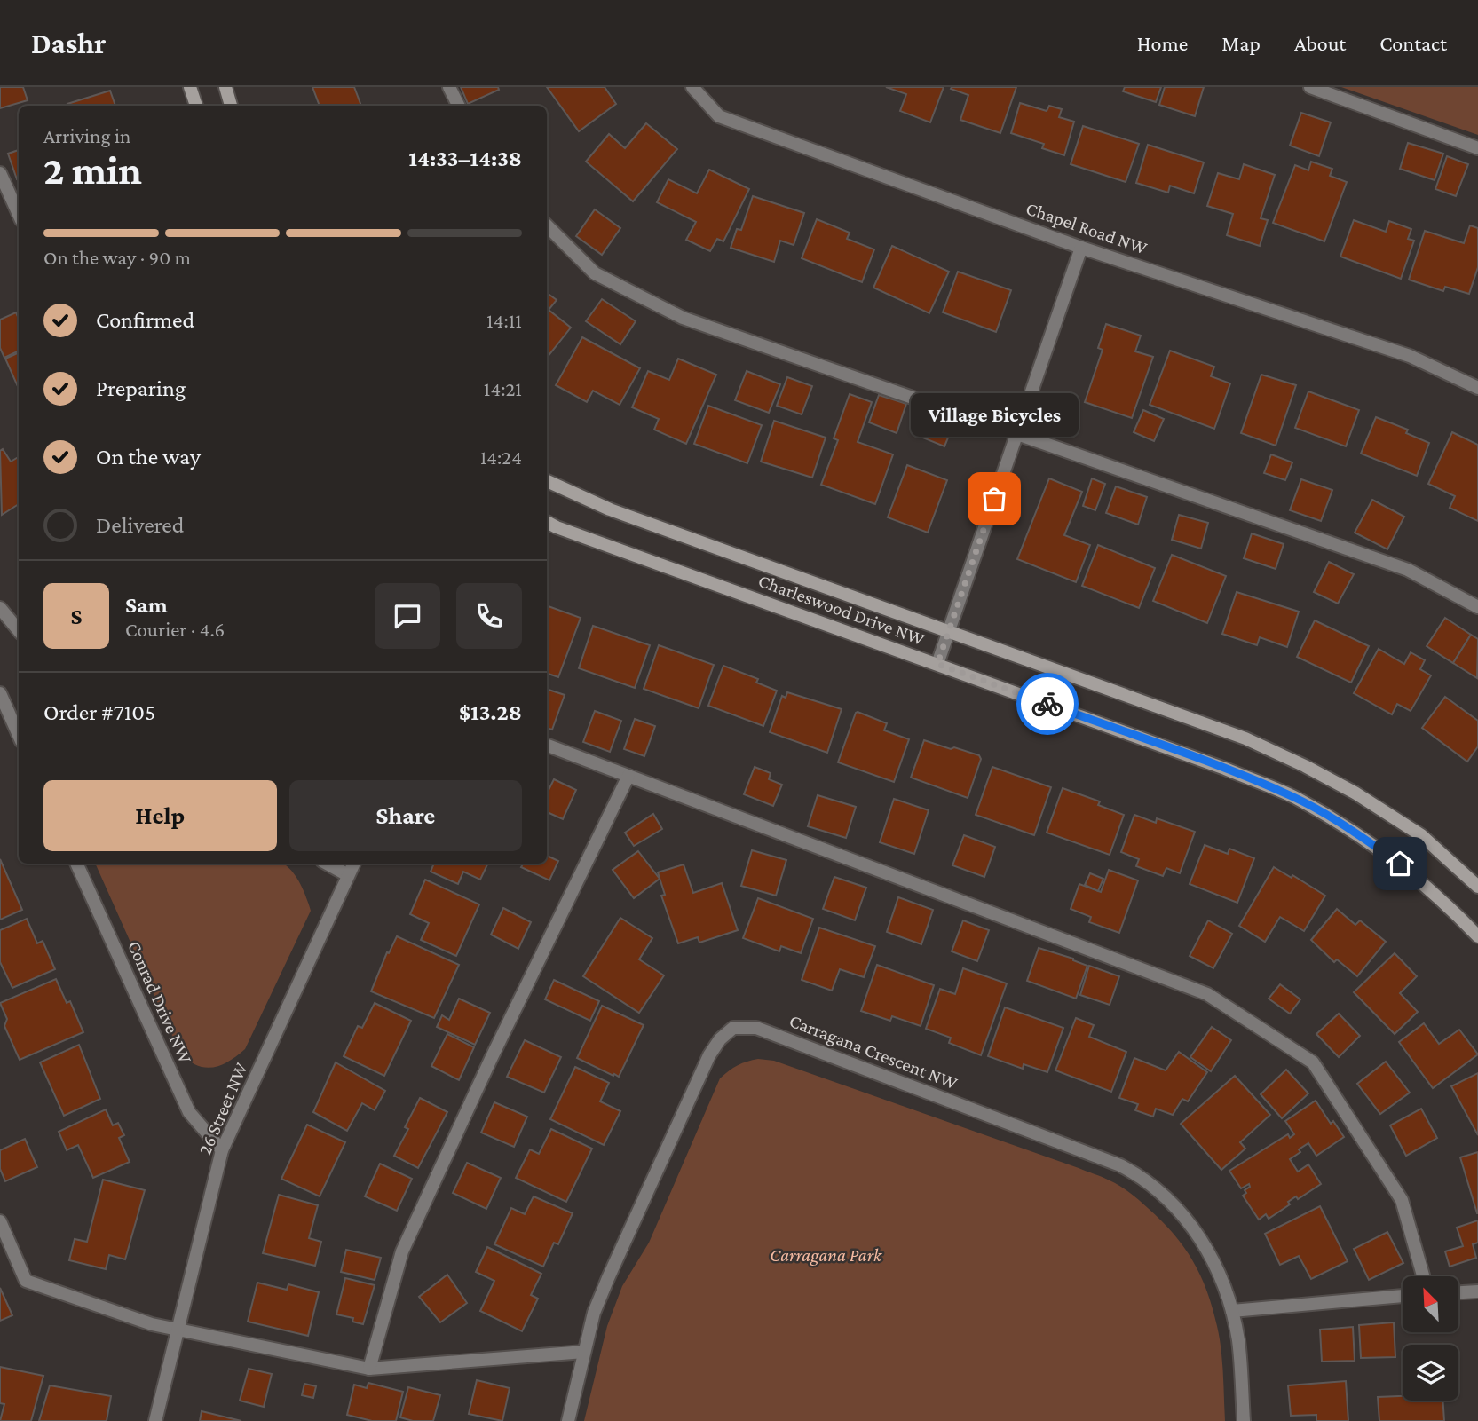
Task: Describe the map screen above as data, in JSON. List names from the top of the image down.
{
  "streets": {
    "street": [
      "Chapel Road NW",
      "Charleswood Drive NW",
      "Conrad Drive NW",
      "Carragana Crescent NW",
      "26 Street NW"
    ]
  },
  "crossings": [
    ["Conrad Drive NW", "26 Street NW"]
  ],
  "parks": ["Carragana Park"],
  "places": ["Village Bicycles"],
  "north": "top left",
  "page": {
    "header": "Dashr",
    "nav": [
      "Home",
      "Map",
      "About",
      "Contact"
    ],
    "heading": ["2 min", "Arriving in", "14:33–14:38"],
    "panel": [
      "Sam",
      "Courier · 4.6",
      "Order #7105",
      "$13.28"
    ],
    "bar": "On the way · 90 m",
    "list": [
      ["Confirmed", "14:11"],
      ["Preparing", "14:21"],
      ["On the way", "14:24"],
      "Delivered"
    ],
    "bubble": "Village Bicycles",
    "round": "S",
    "buttons": ["Help", "Share"]
  }
}
